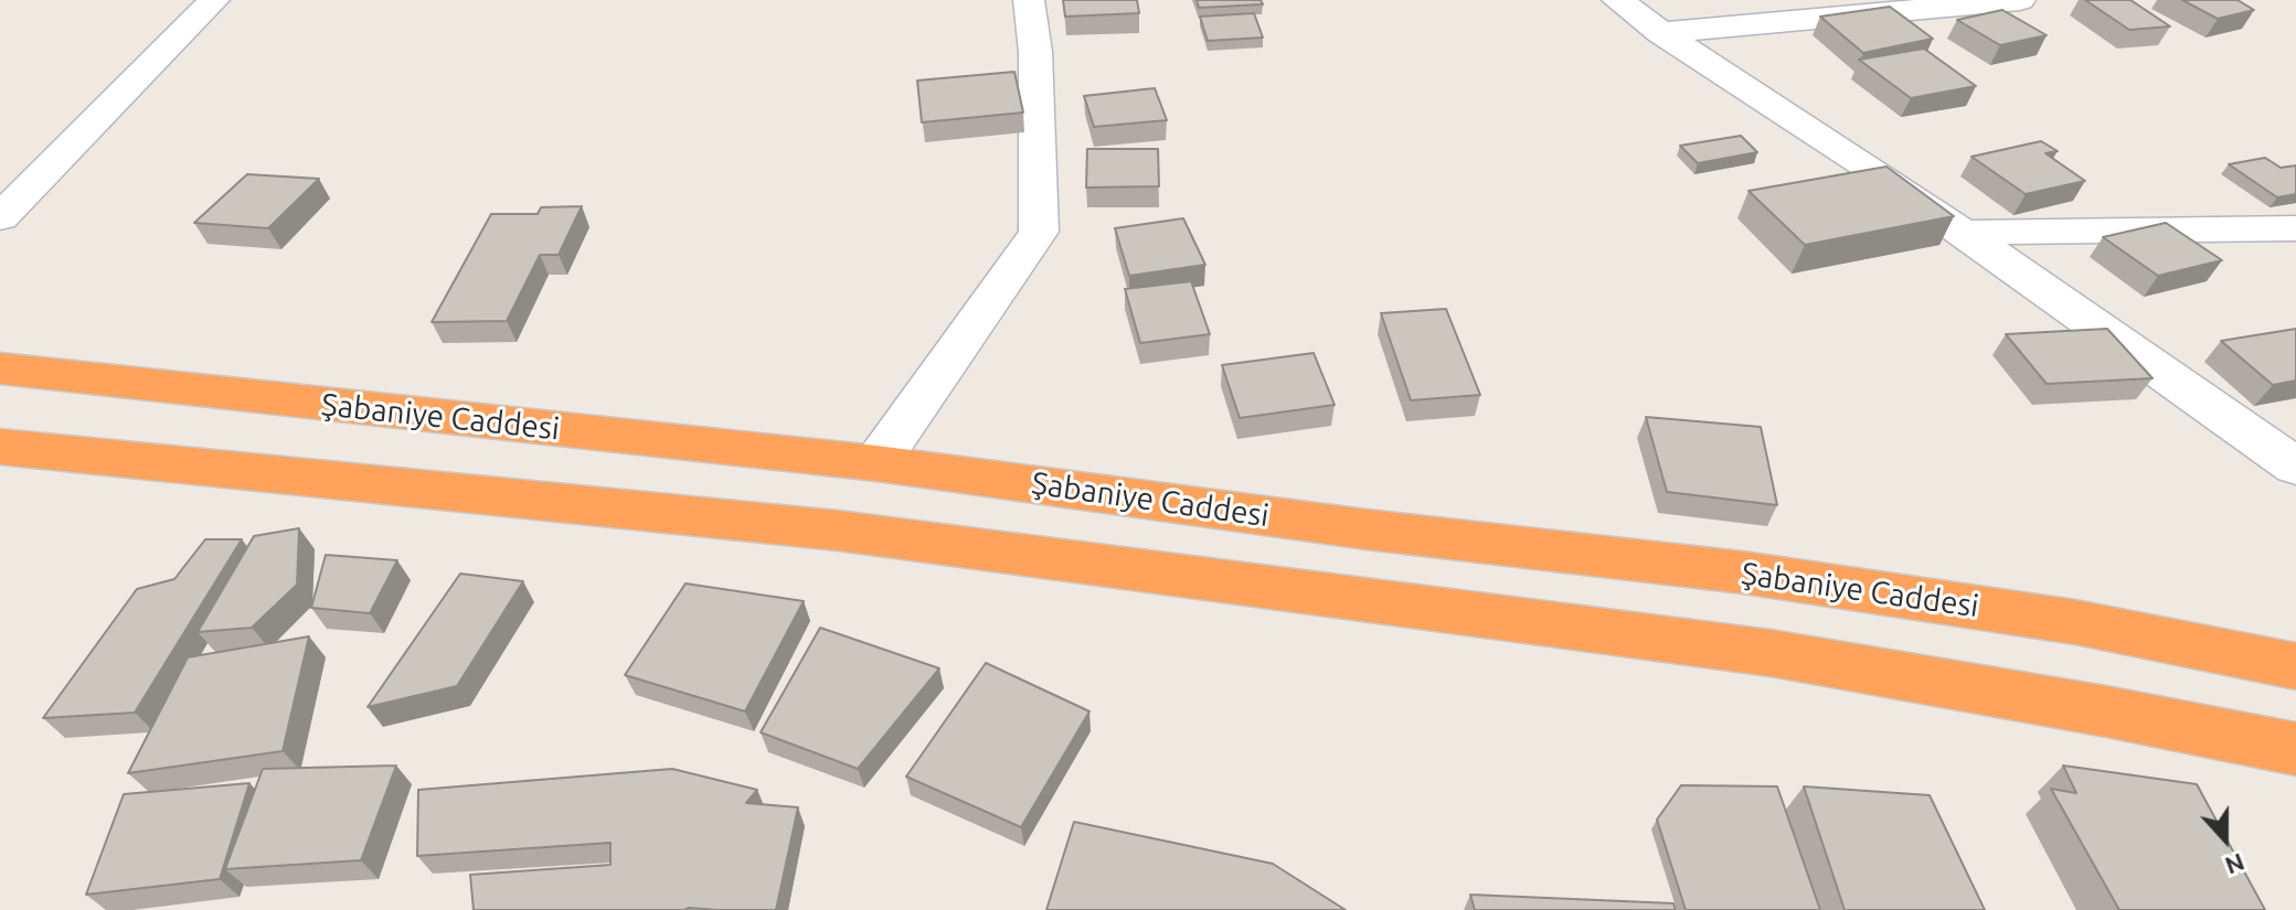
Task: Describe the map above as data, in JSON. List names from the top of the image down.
{
  "streets": {
    "highway": ["Şabaniye Caddesi"]
  },
  "north": "bottom"
}
